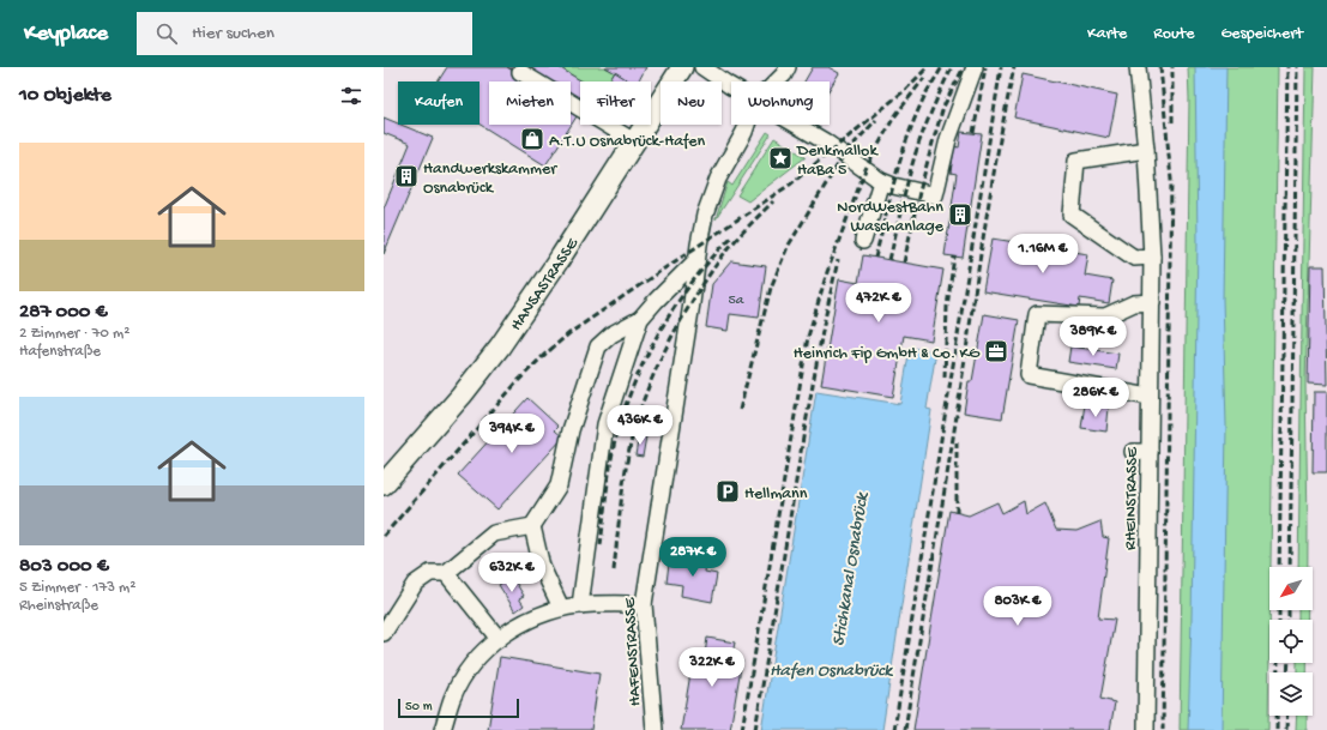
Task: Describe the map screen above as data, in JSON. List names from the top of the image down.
{
  "streets": {
    "main road": ["HANSASTRASSE"],
    "street": ["RHEINSTRASSE", "HAFENSTRASSE"]
  },
  "water": ["Stichkanal Osnabrück", "Hafen Osnabrück"],
  "places": {
    "shop": ["A.T.U Osnabrück-Hafen"],
    "place": ["Denkmallok HaBa 5"],
    "building": ["Handwerkskammer Osnabrück", "NordWestBahn Waschanlage"],
    "office": ["Heinrich Fip GmbH & Co. KG"],
    "parking": ["Hellmann"]
  },
  "house_numbers": ["5a"],
  "scale_bar": "50 m",
  "north": "bottom left",
  "page": {
    "header": "Keyplace",
    "search": "Hier suchen",
    "nav": ["Karte", "Route", "Gespeichert"],
    "heading": "10 Objekte",
    "chip": [
      "Kaufen",
      "Mieten",
      "Filter",
      "Neu",
      "Wohnung"
    ],
    "list": [
      {
        "name": "287 000 €",
        "note": "2 Zimmer · 70 m² · Hafenstraße"
      },
      {
        "name": "803 000 €",
        "note": "5 Zimmer · 173 m² · Rheinstraße"
      }
    ],
    "price": [
      "1.16M €",
      "472K €",
      "389K €",
      "286K €",
      "436K €",
      "394K €",
      "287K €",
      "632K €",
      "803K €",
      "322K €"
    ],
    "scale": "50 m"
  }
}
